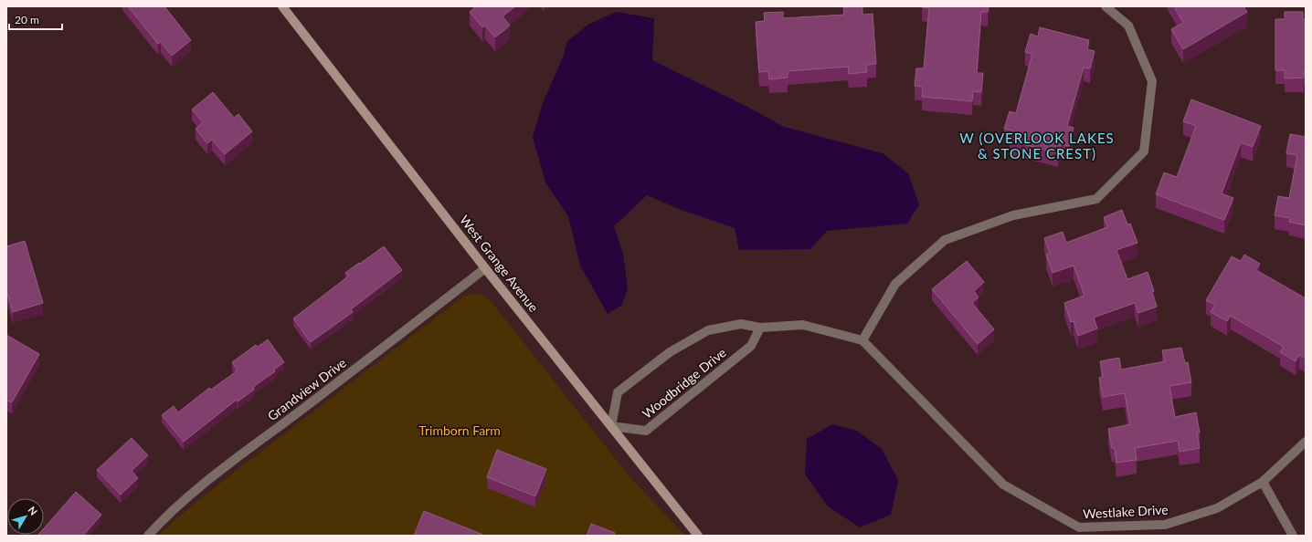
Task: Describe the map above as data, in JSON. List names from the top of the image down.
{
  "streets": {
    "street": [
      "West Grange Avenue",
      "Woodbridge Drive",
      "Grandview Drive",
      "Westlake Drive"
    ]
  },
  "crossings": [
    ["West Grange Avenue", "Woodbridge Drive"],
    ["West Grange Avenue", "Grandview Drive"],
    ["Woodbridge Drive", "Westlake Drive"]
  ],
  "districts": ["W (OVERLOOK LAKES & STONE CREST)"],
  "parks": ["Trimborn Farm"],
  "scale_bar": "20 m",
  "north": "top right"
}
